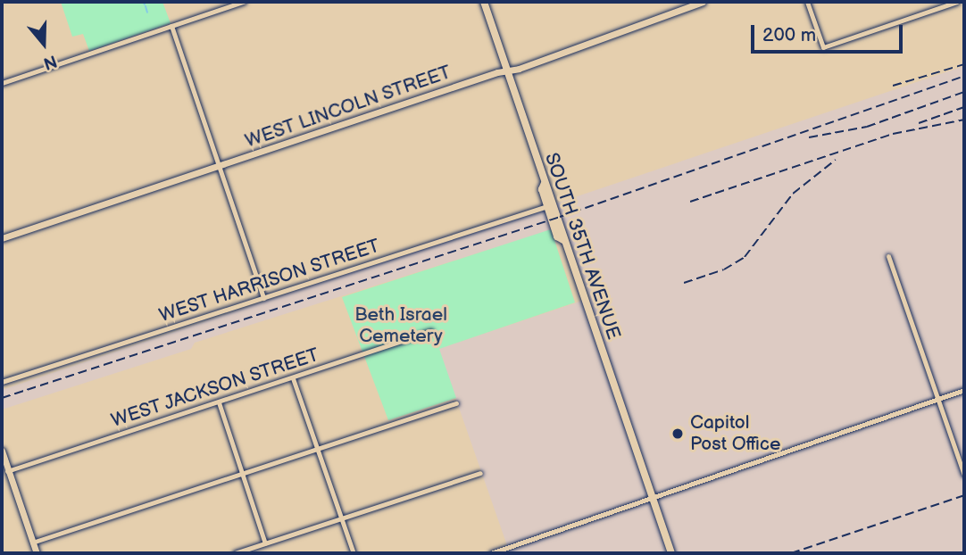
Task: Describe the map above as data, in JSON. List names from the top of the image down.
{
  "streets": {
    "main road": ["SOUTH 35TH AVENUE"],
    "street": ["WEST LINCOLN STREET", "WEST HARRISON STREET", "WEST JACKSON STREET"]
  },
  "crossings": [
    ["WEST LINCOLN STREET", "SOUTH 35TH AVENUE"]
  ],
  "parks": ["Beth Israel Cemetery"],
  "places": ["Capitol Post Office"],
  "scale_bar": "200 m",
  "north": "bottom"
}
